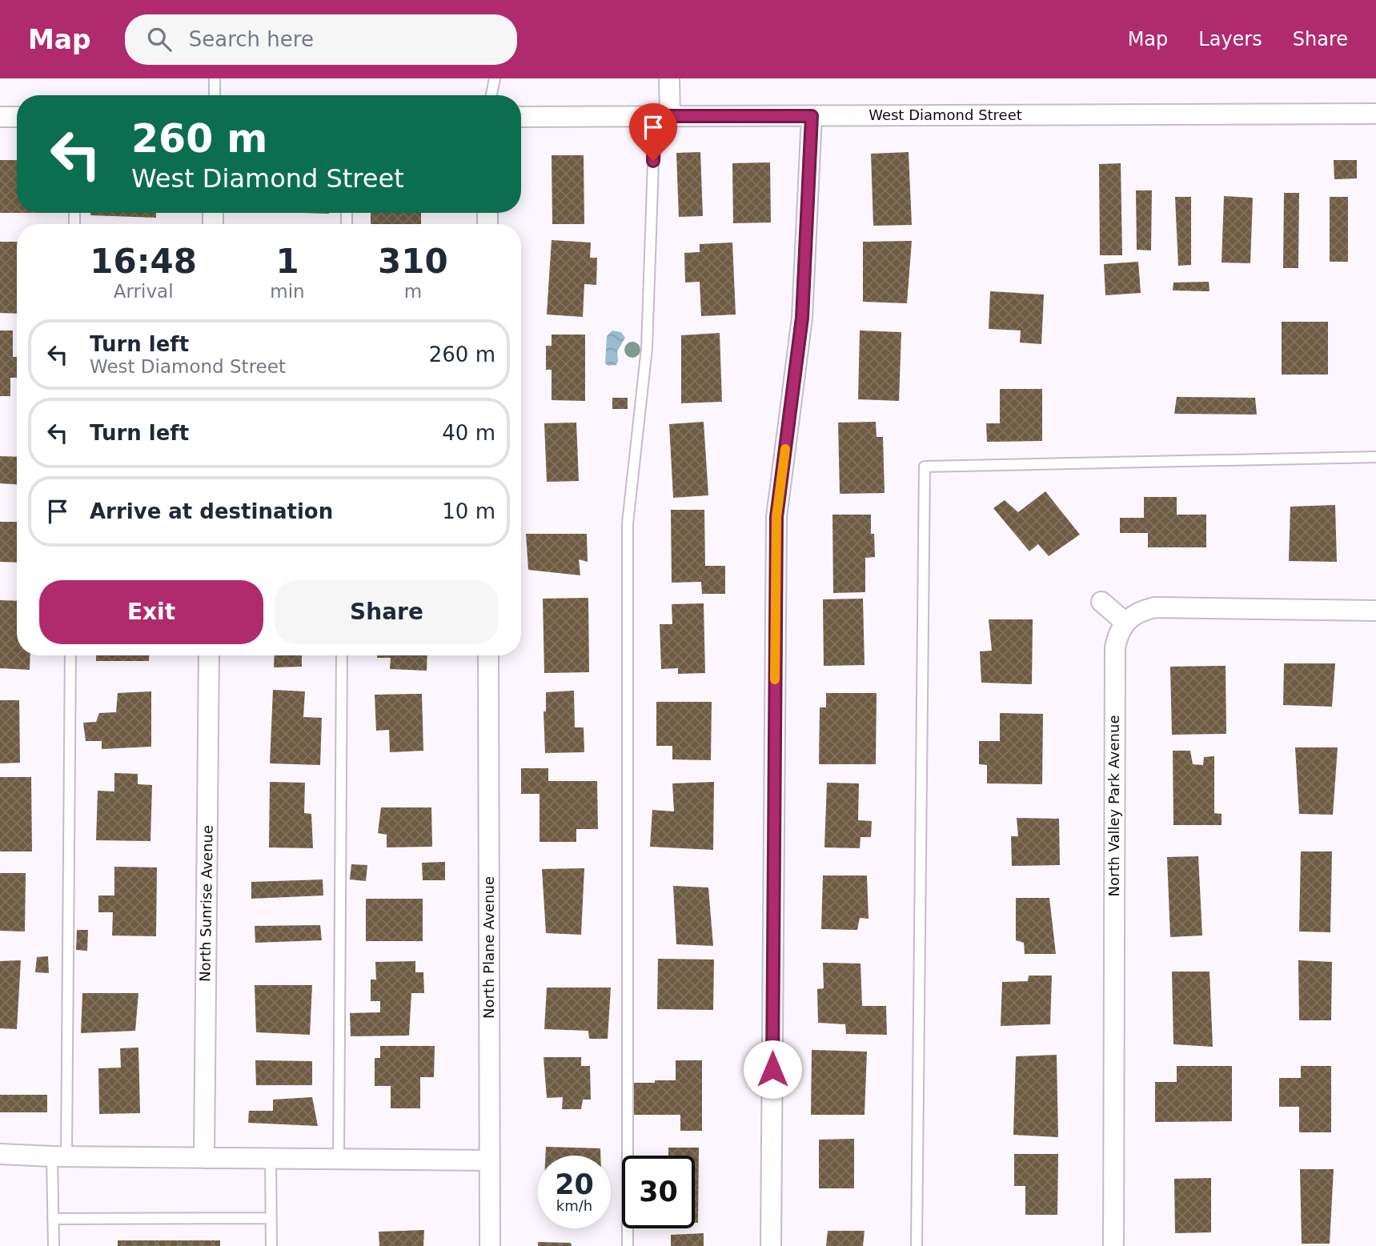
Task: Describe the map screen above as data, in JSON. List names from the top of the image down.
{
  "streets": {
    "street": [
      "West Diamond Street",
      "North Valley Park Avenue",
      "North Sunrise Avenue",
      "North Plane Avenue"
    ]
  },
  "page": {
    "header": "Map",
    "search": "Search here",
    "nav": ["Map", "Layers", "Share"],
    "turn": ["260 m", "West Diamond Street"],
    "eta": [
      "16:48",
      "Arrival",
      "1",
      "min",
      "310",
      "m"
    ],
    "list": [
      {
        "name": "Turn left",
        "note": "West Diamond Street",
        "value": "260 m"
      },
      {
        "name": "Turn left",
        "value": "40 m"
      },
      {
        "name": "Arrive at destination",
        "value": "10 m"
      }
    ],
    "buttons": ["Exit", "Share"],
    "speed": "20 km/h",
    "limit": "30"
  }
}
